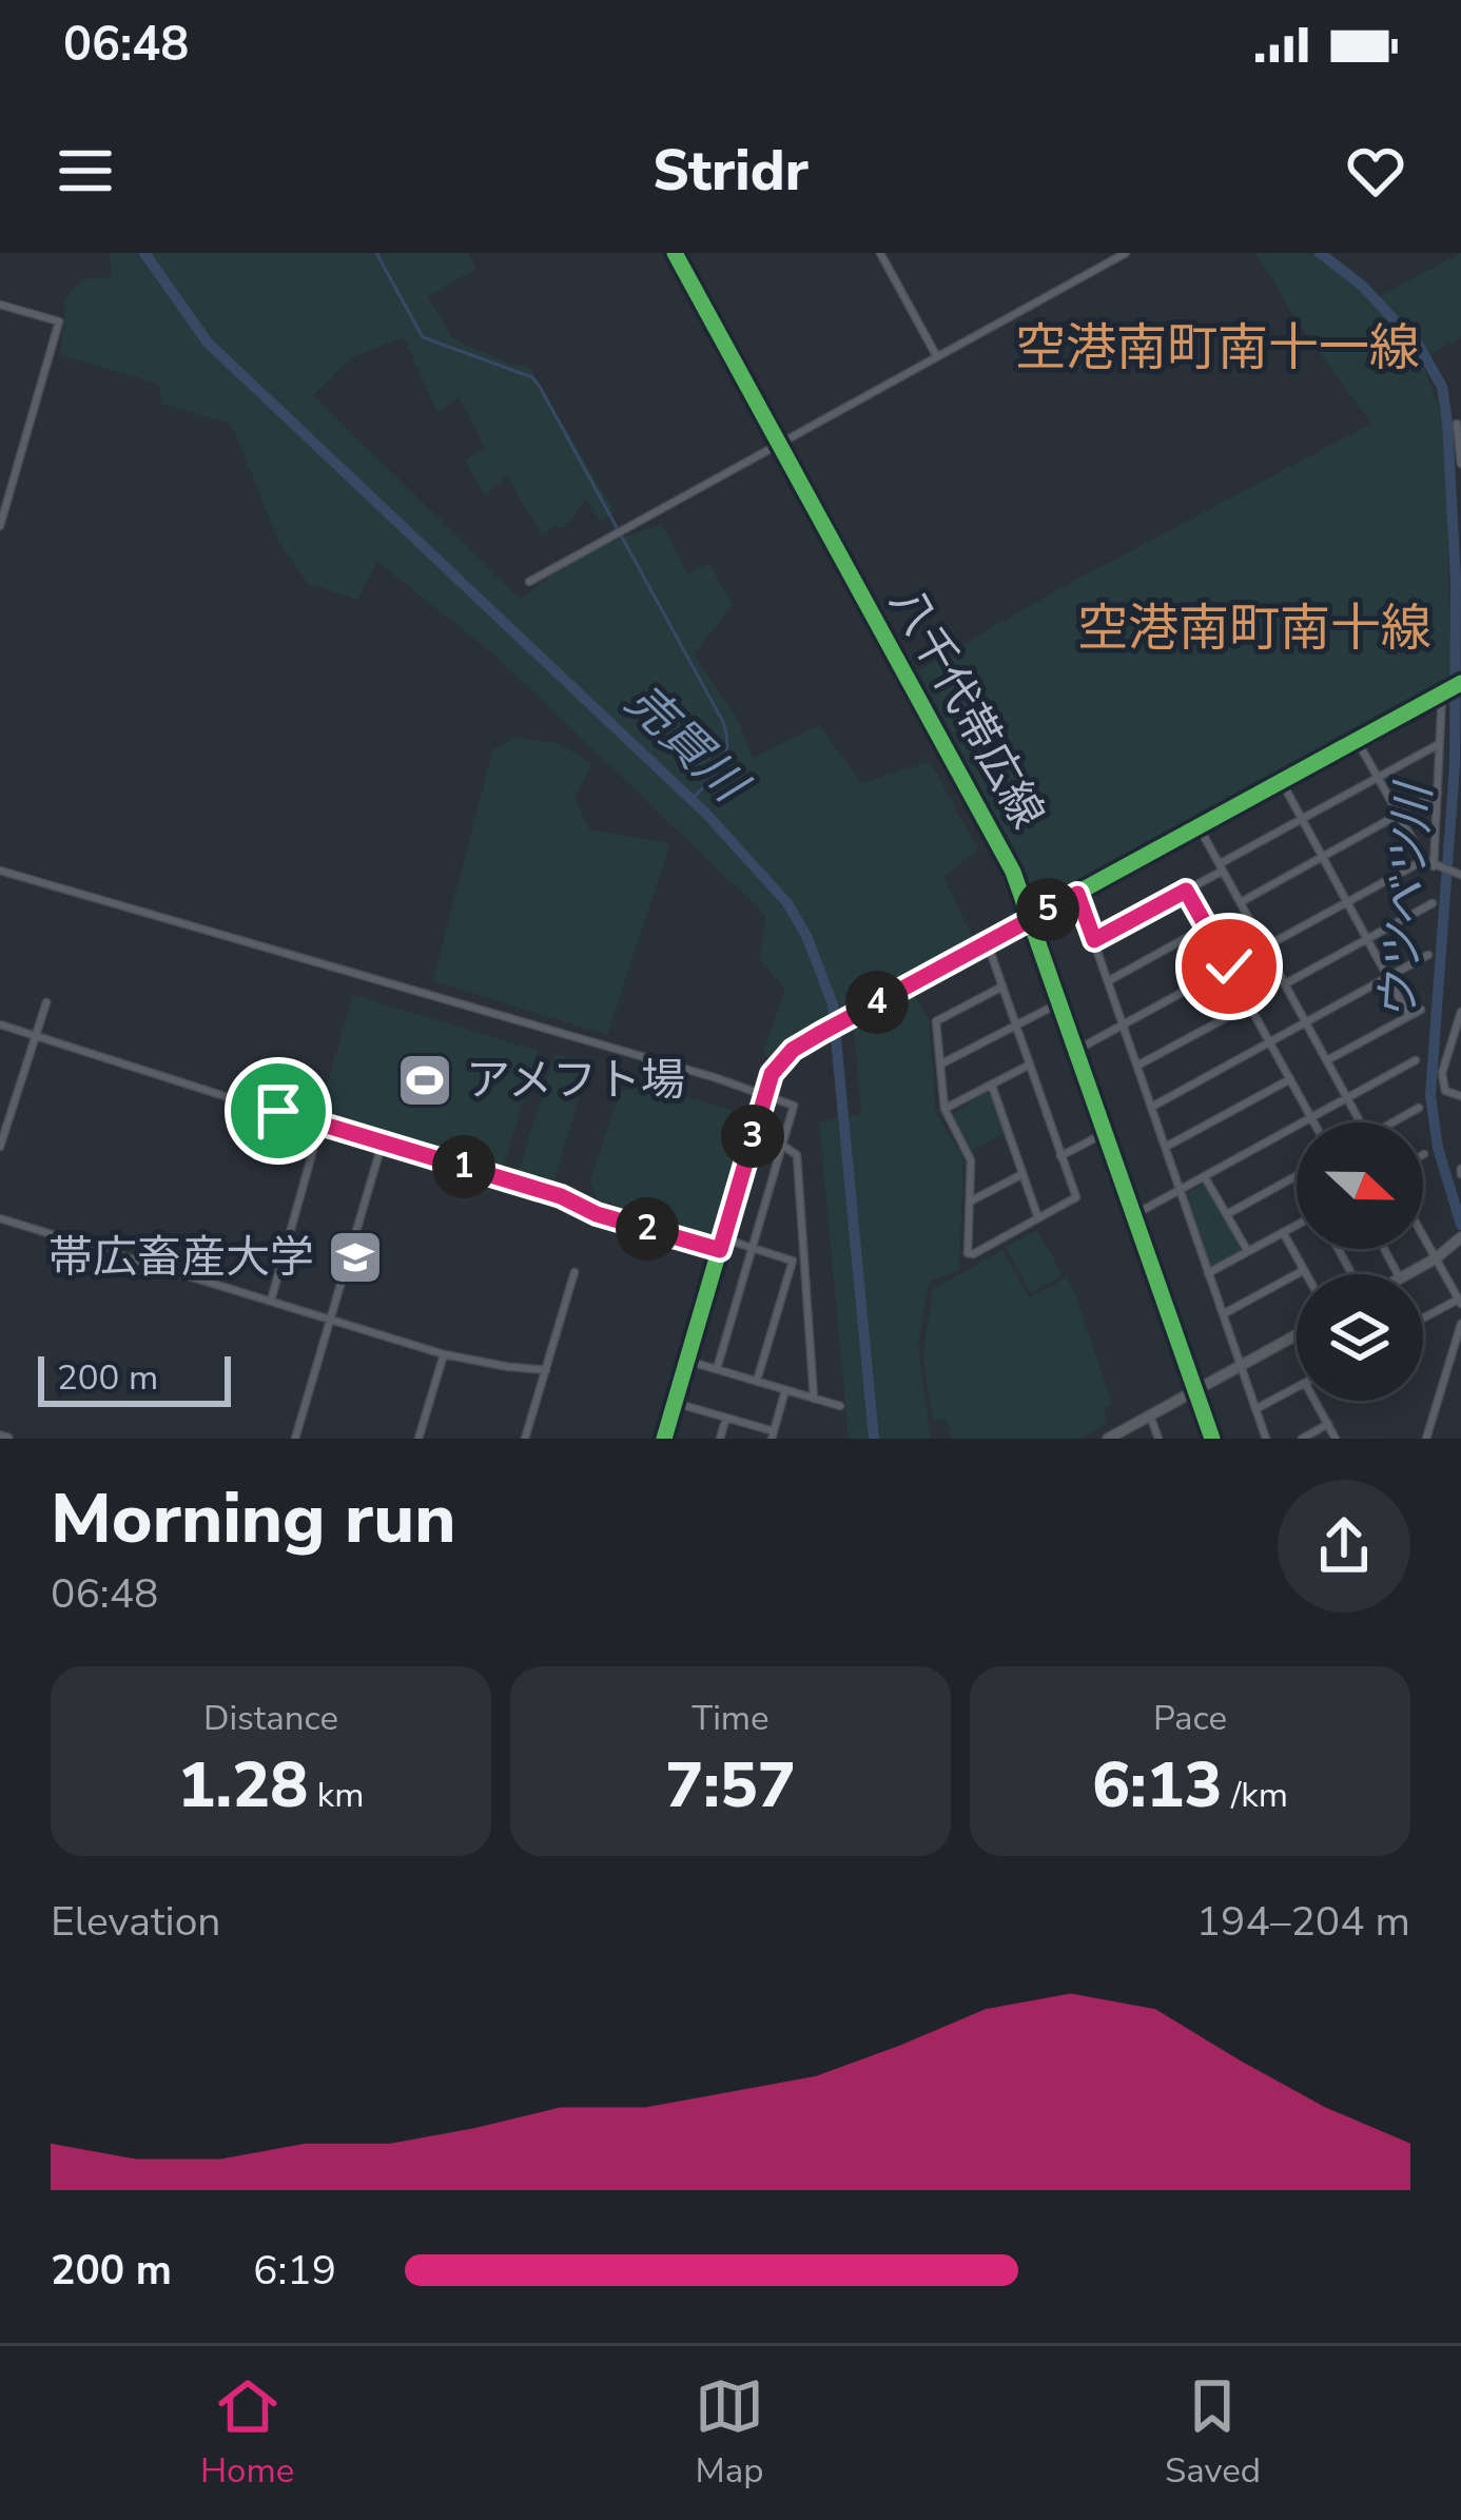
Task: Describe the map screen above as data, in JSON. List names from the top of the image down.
{
  "streets": {
    "main road": ["八千代帯広線"]
  },
  "districts": ["空港南町南十一線", "空港南町南十線"],
  "water": ["売買川", "ウツベツ川"],
  "places": {
    "sports": ["アメフト場"],
    "school or university": ["帯広畜産大学"]
  },
  "scale_bar": "200 m",
  "north": "right",
  "page": {
    "status": "06:48",
    "header": "Stridr",
    "pins": [
      "5",
      "4",
      "3",
      "1",
      "2"
    ],
    "scale": "200 m",
    "heading": ["Morning run", "06:48"],
    "stats": [
      ["Distance", "1.28 km"],
      ["Time", "7:57"],
      ["Pace", "6:13 /km"]
    ],
    "chart": ["Elevation", "194–204 m"],
    "list": [
      {
        "name": "200 m",
        "note": "6:19"
      }
    ],
    "tabs": ["Home", "Map", "Saved"]
  }
}
